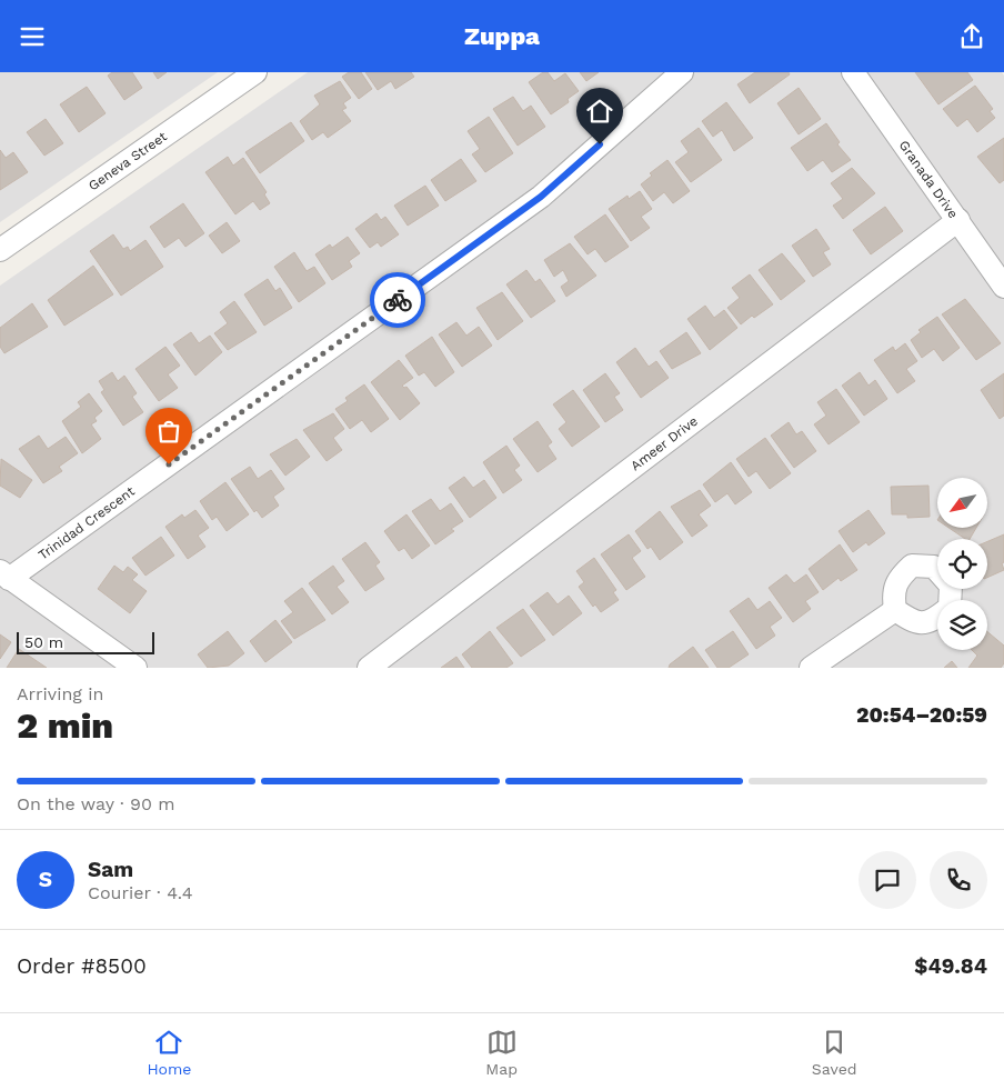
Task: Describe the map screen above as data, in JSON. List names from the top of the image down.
{
  "streets": {
    "street": [
      "Geneva Street",
      "Granada Drive",
      "Ameer Drive",
      "Trinidad Crescent"
    ]
  },
  "crossings": [
    ["Granada Drive", "Ameer Drive"]
  ],
  "scale_bar": "50 m",
  "north": "bottom left",
  "page": {
    "header": "Zuppa",
    "scale": "50 m",
    "heading": ["2 min", "Arriving in", "20:54–20:59"],
    "panel": [
      "Sam",
      "Courier · 4.4",
      "Order #8500",
      "$49.84"
    ],
    "bar": "On the way · 90 m",
    "round": "S",
    "tabs": ["Home", "Map", "Saved"]
  }
}
